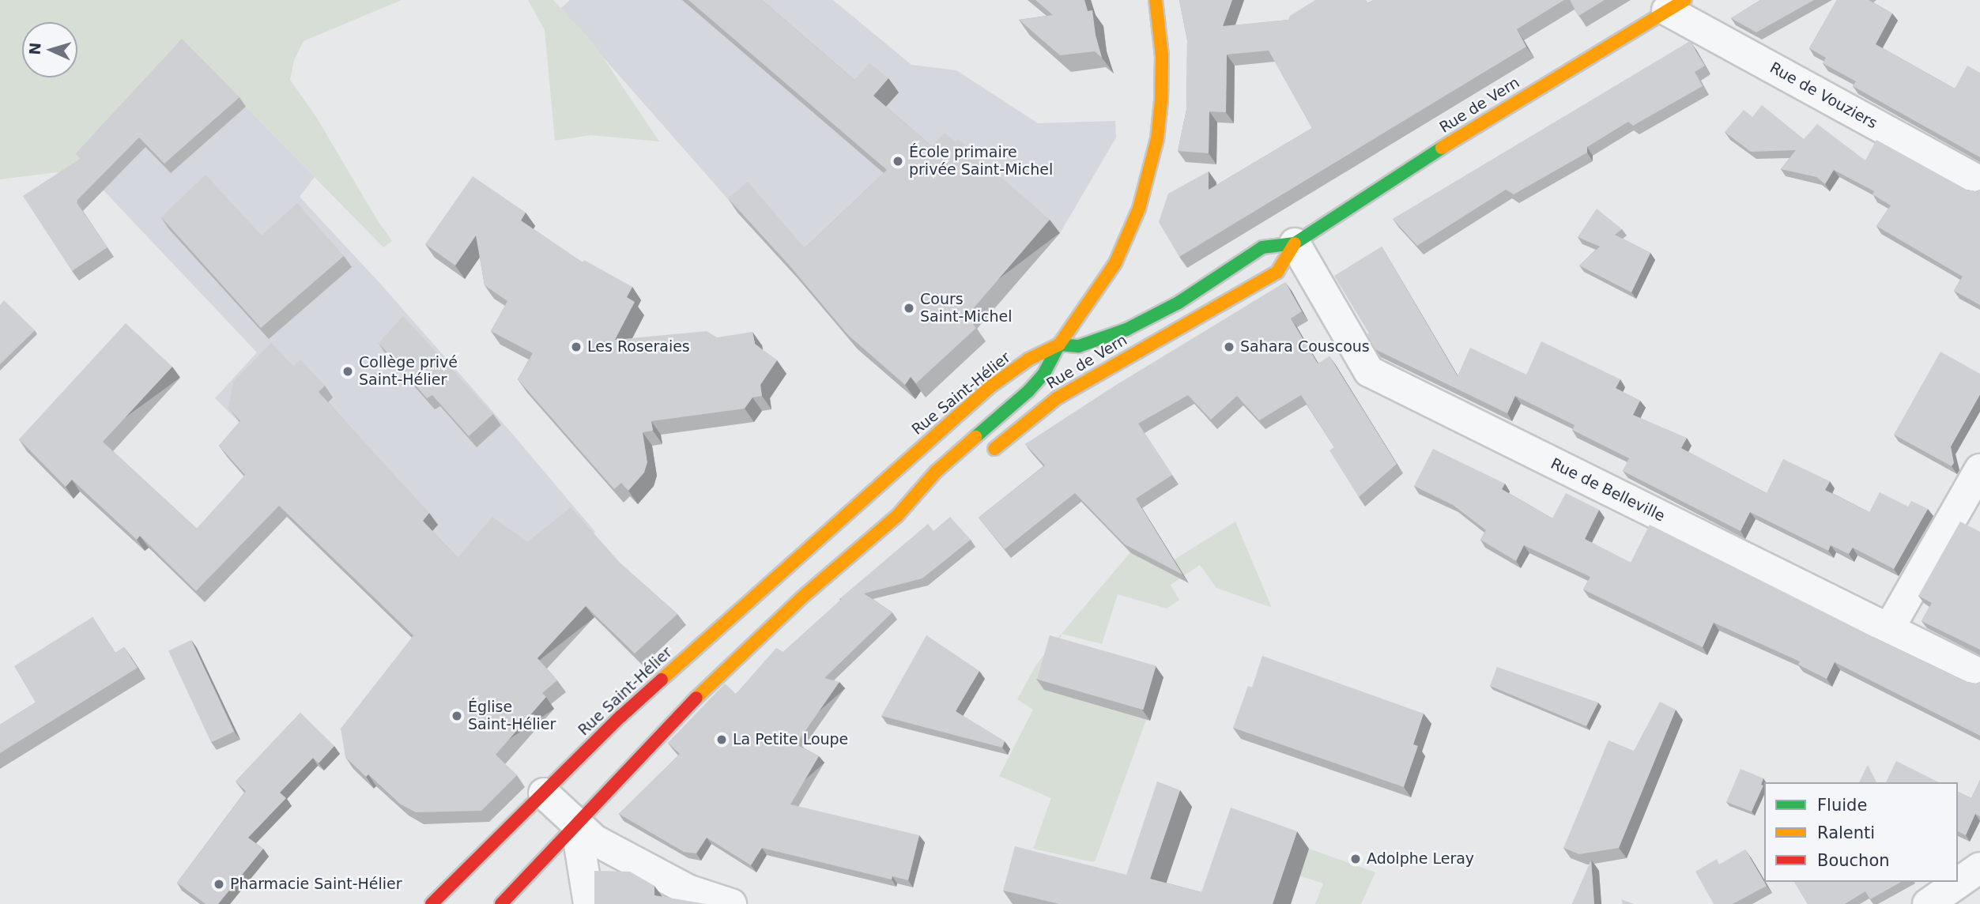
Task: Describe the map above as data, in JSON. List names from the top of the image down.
{
  "streets": {
    "main road": ["Rue de Vern", "Rue Saint-Hélier"],
    "street": ["Rue de Vouziers", "Rue de Belleville"]
  },
  "crossings": [
    ["Rue de Vouziers", "Rue de Vern"],
    ["Rue de Vern", "Rue Saint-Hélier"],
    ["Rue de Vern", "Rue de Belleville"]
  ],
  "places": [
    "École primaire privée Saint-Michel",
    "Cours Saint-Michel",
    "Les Roseraies",
    "Sahara Couscous",
    "Collège privé Saint-Hélier",
    "Église Saint-Hélier",
    "La Petite Loupe",
    "Adolphe Leray",
    "Pharmacie Saint-Hélier"
  ],
  "legend": ["Fluide", "Ralenti", "Bouchon"],
  "north": "left"
}
